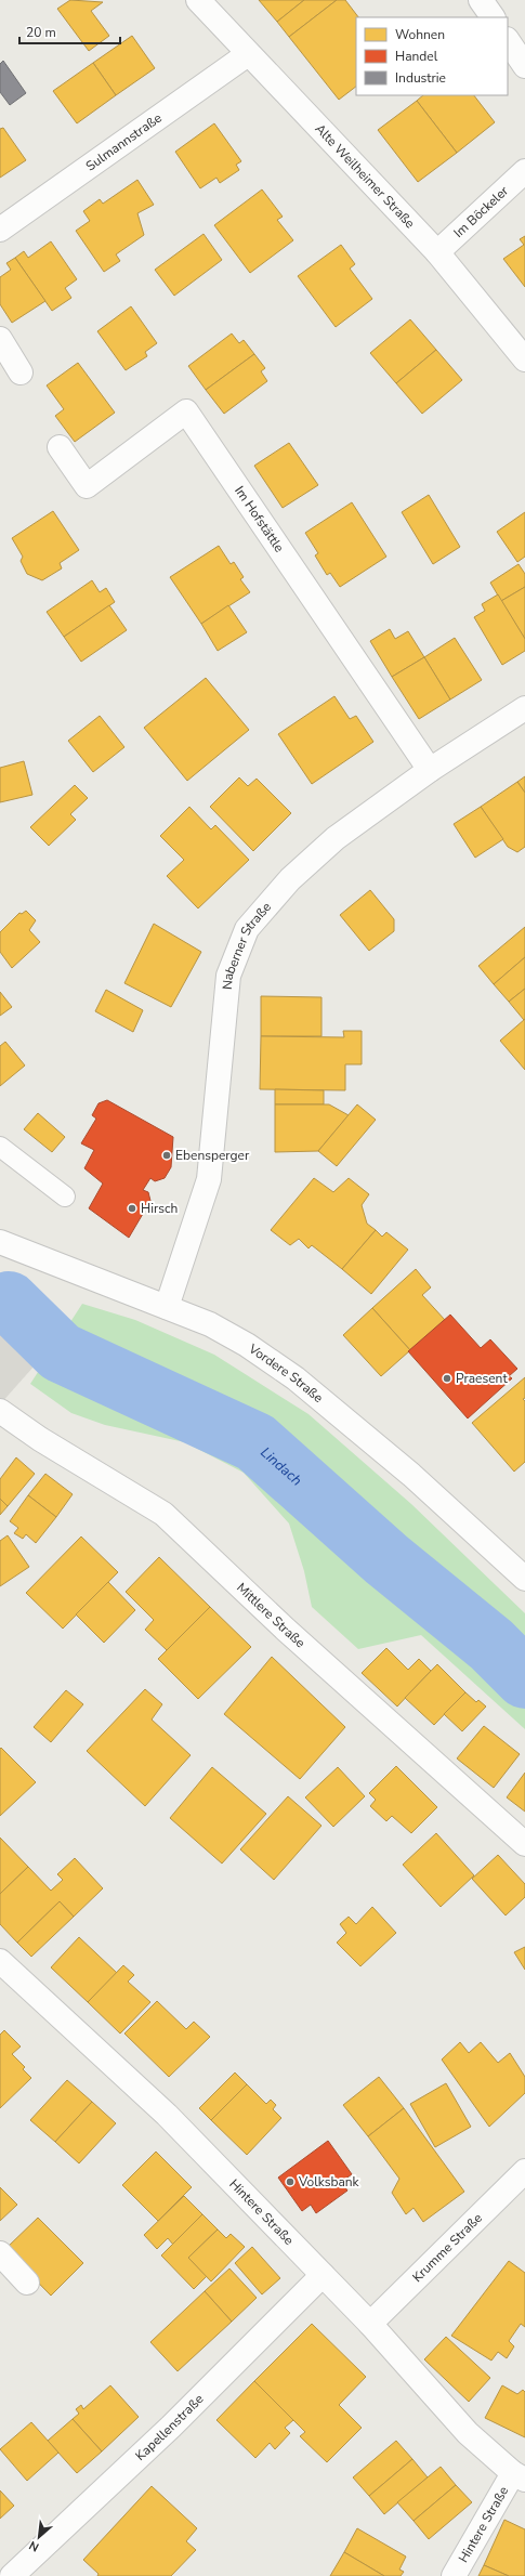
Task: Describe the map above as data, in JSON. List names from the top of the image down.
{
  "streets": {
    "street": [
      "Sulmannstraße",
      "Alte Weilheimer Straße",
      "Im Böckeler",
      "Im Hofstättle",
      "Naberner Straße",
      "Vordere Straße",
      "Mittlere Straße",
      "Hintere Straße",
      "Krumme Straße",
      "Kapellenstraße"
    ]
  },
  "crossings": [
    ["Sulmannstraße", "Alte Weilheimer Straße"],
    ["Alte Weilheimer Straße", "Im Böckeler"],
    ["Im Hofstättle", "Naberner Straße"],
    ["Naberner Straße", "Vordere Straße"],
    ["Hintere Straße", "Krumme Straße"],
    ["Hintere Straße", "Kapellenstraße"]
  ],
  "water": ["Lindach"],
  "places": [
    "Ebensperger",
    "Hirsch",
    "Praesent",
    "Volksbank"
  ],
  "legend": ["Wohnen", "Handel", "Industrie"],
  "scale_bar": "20 m",
  "north": "bottom left"
}
